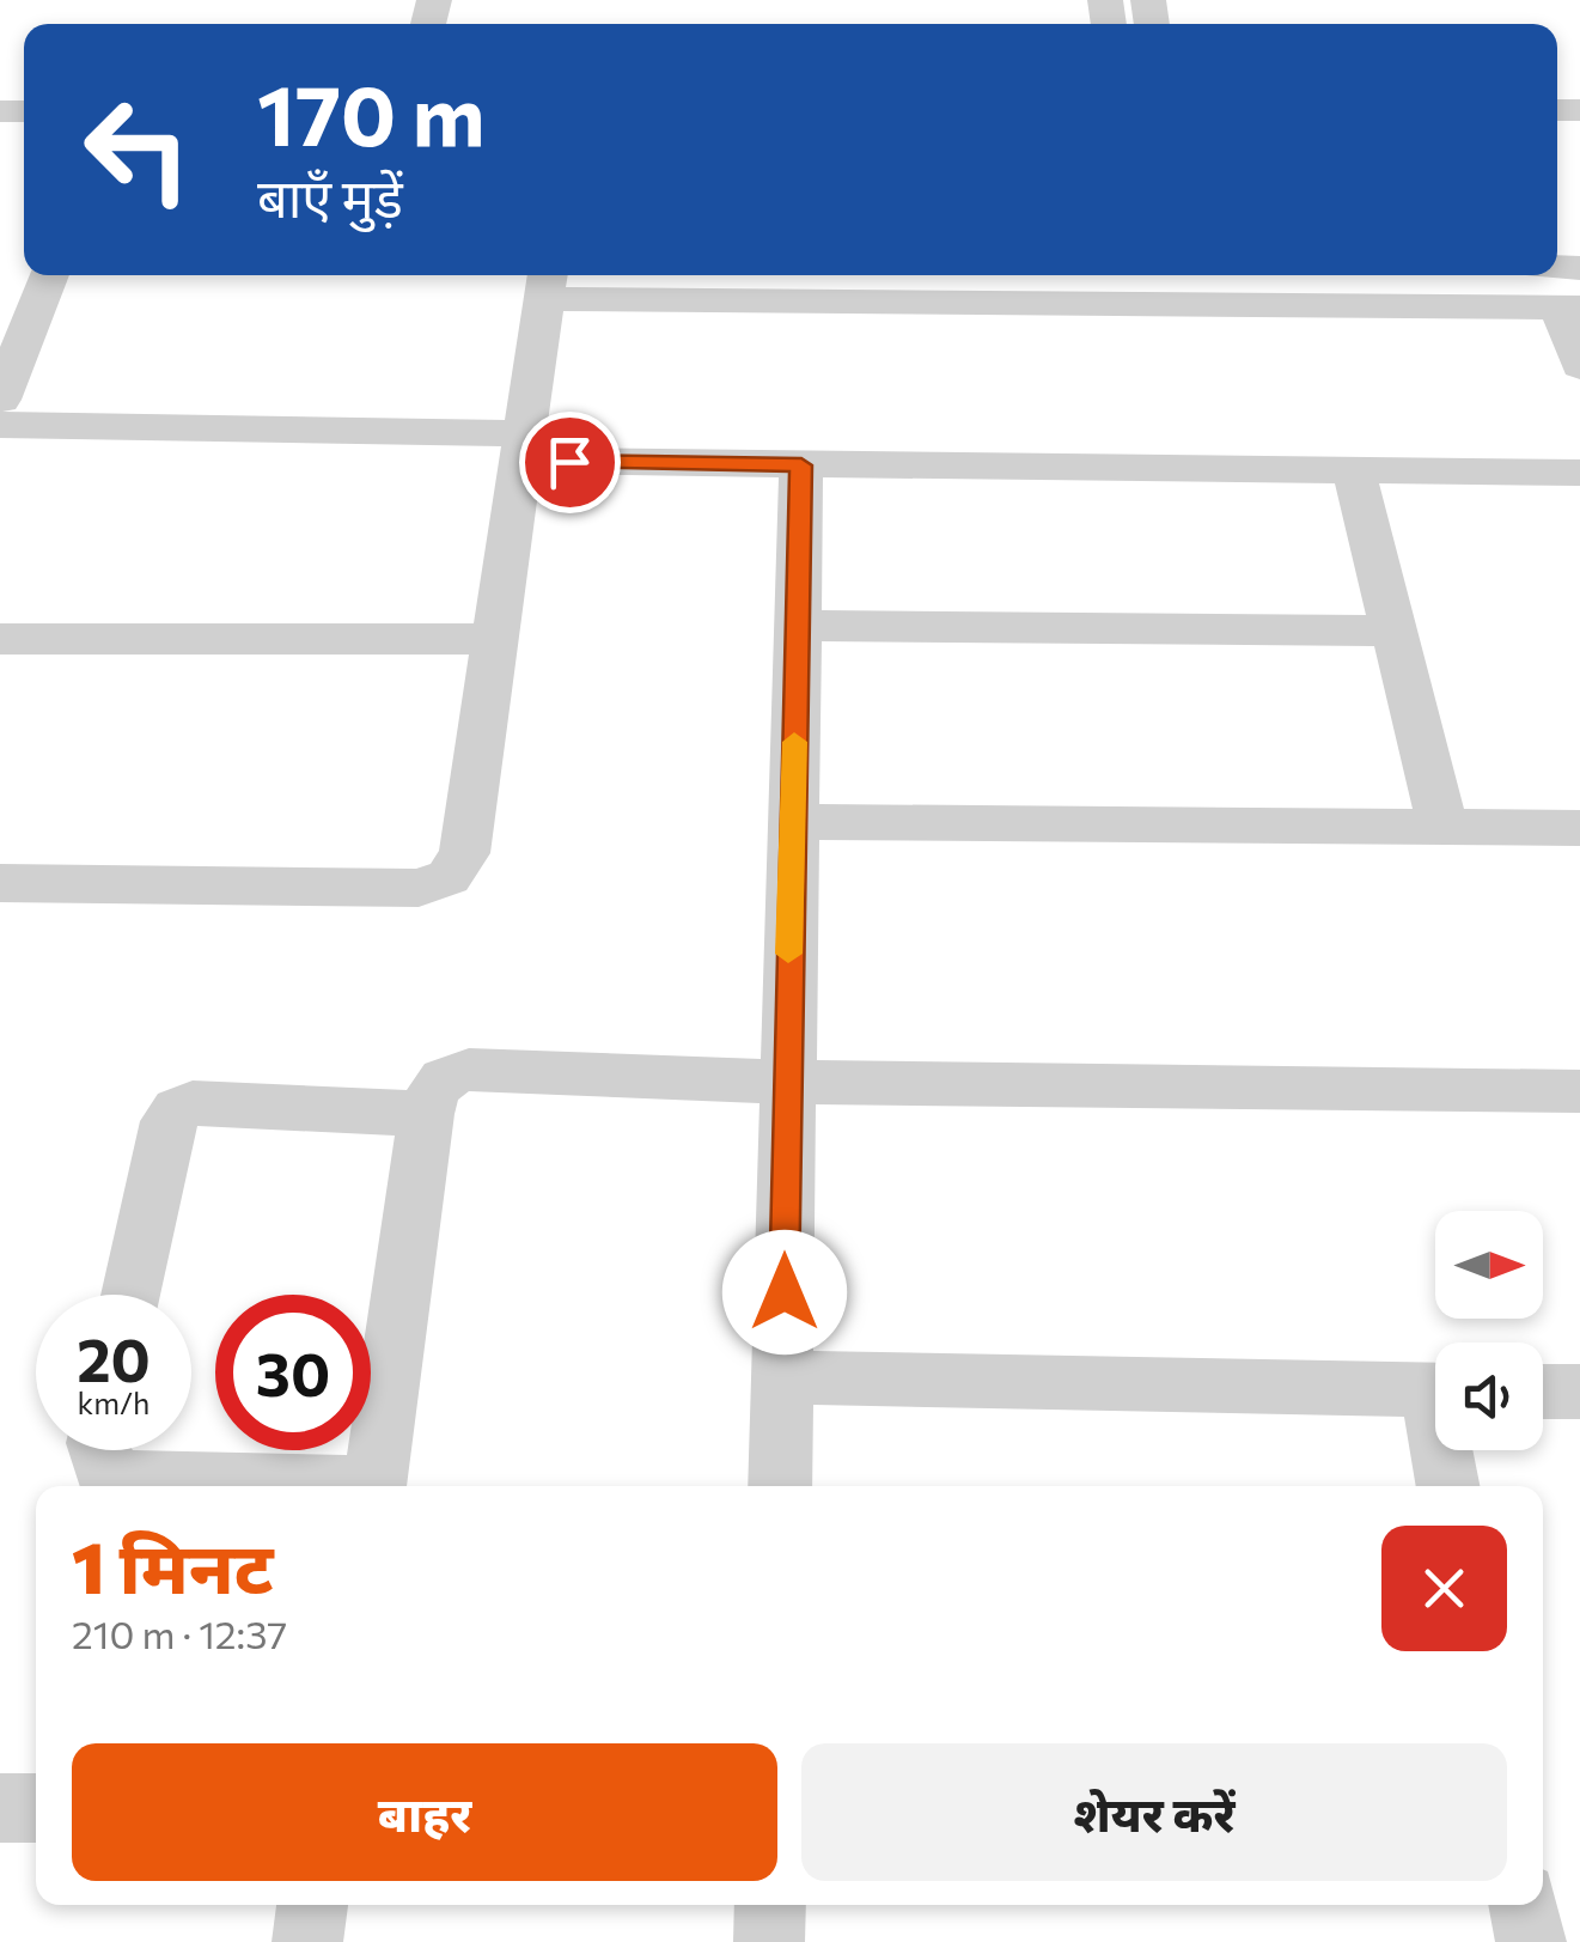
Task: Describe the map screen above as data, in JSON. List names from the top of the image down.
{
  "north": "right",
  "page": {
    "turn": ["170 m", "बाएँ मुड़ें"],
    "speed": "20 km/h",
    "limit": "30",
    "heading": ["1 मिनट", "210 m · 12:37"],
    "buttons": ["बाहर", "शेयर करें"]
  }
}
